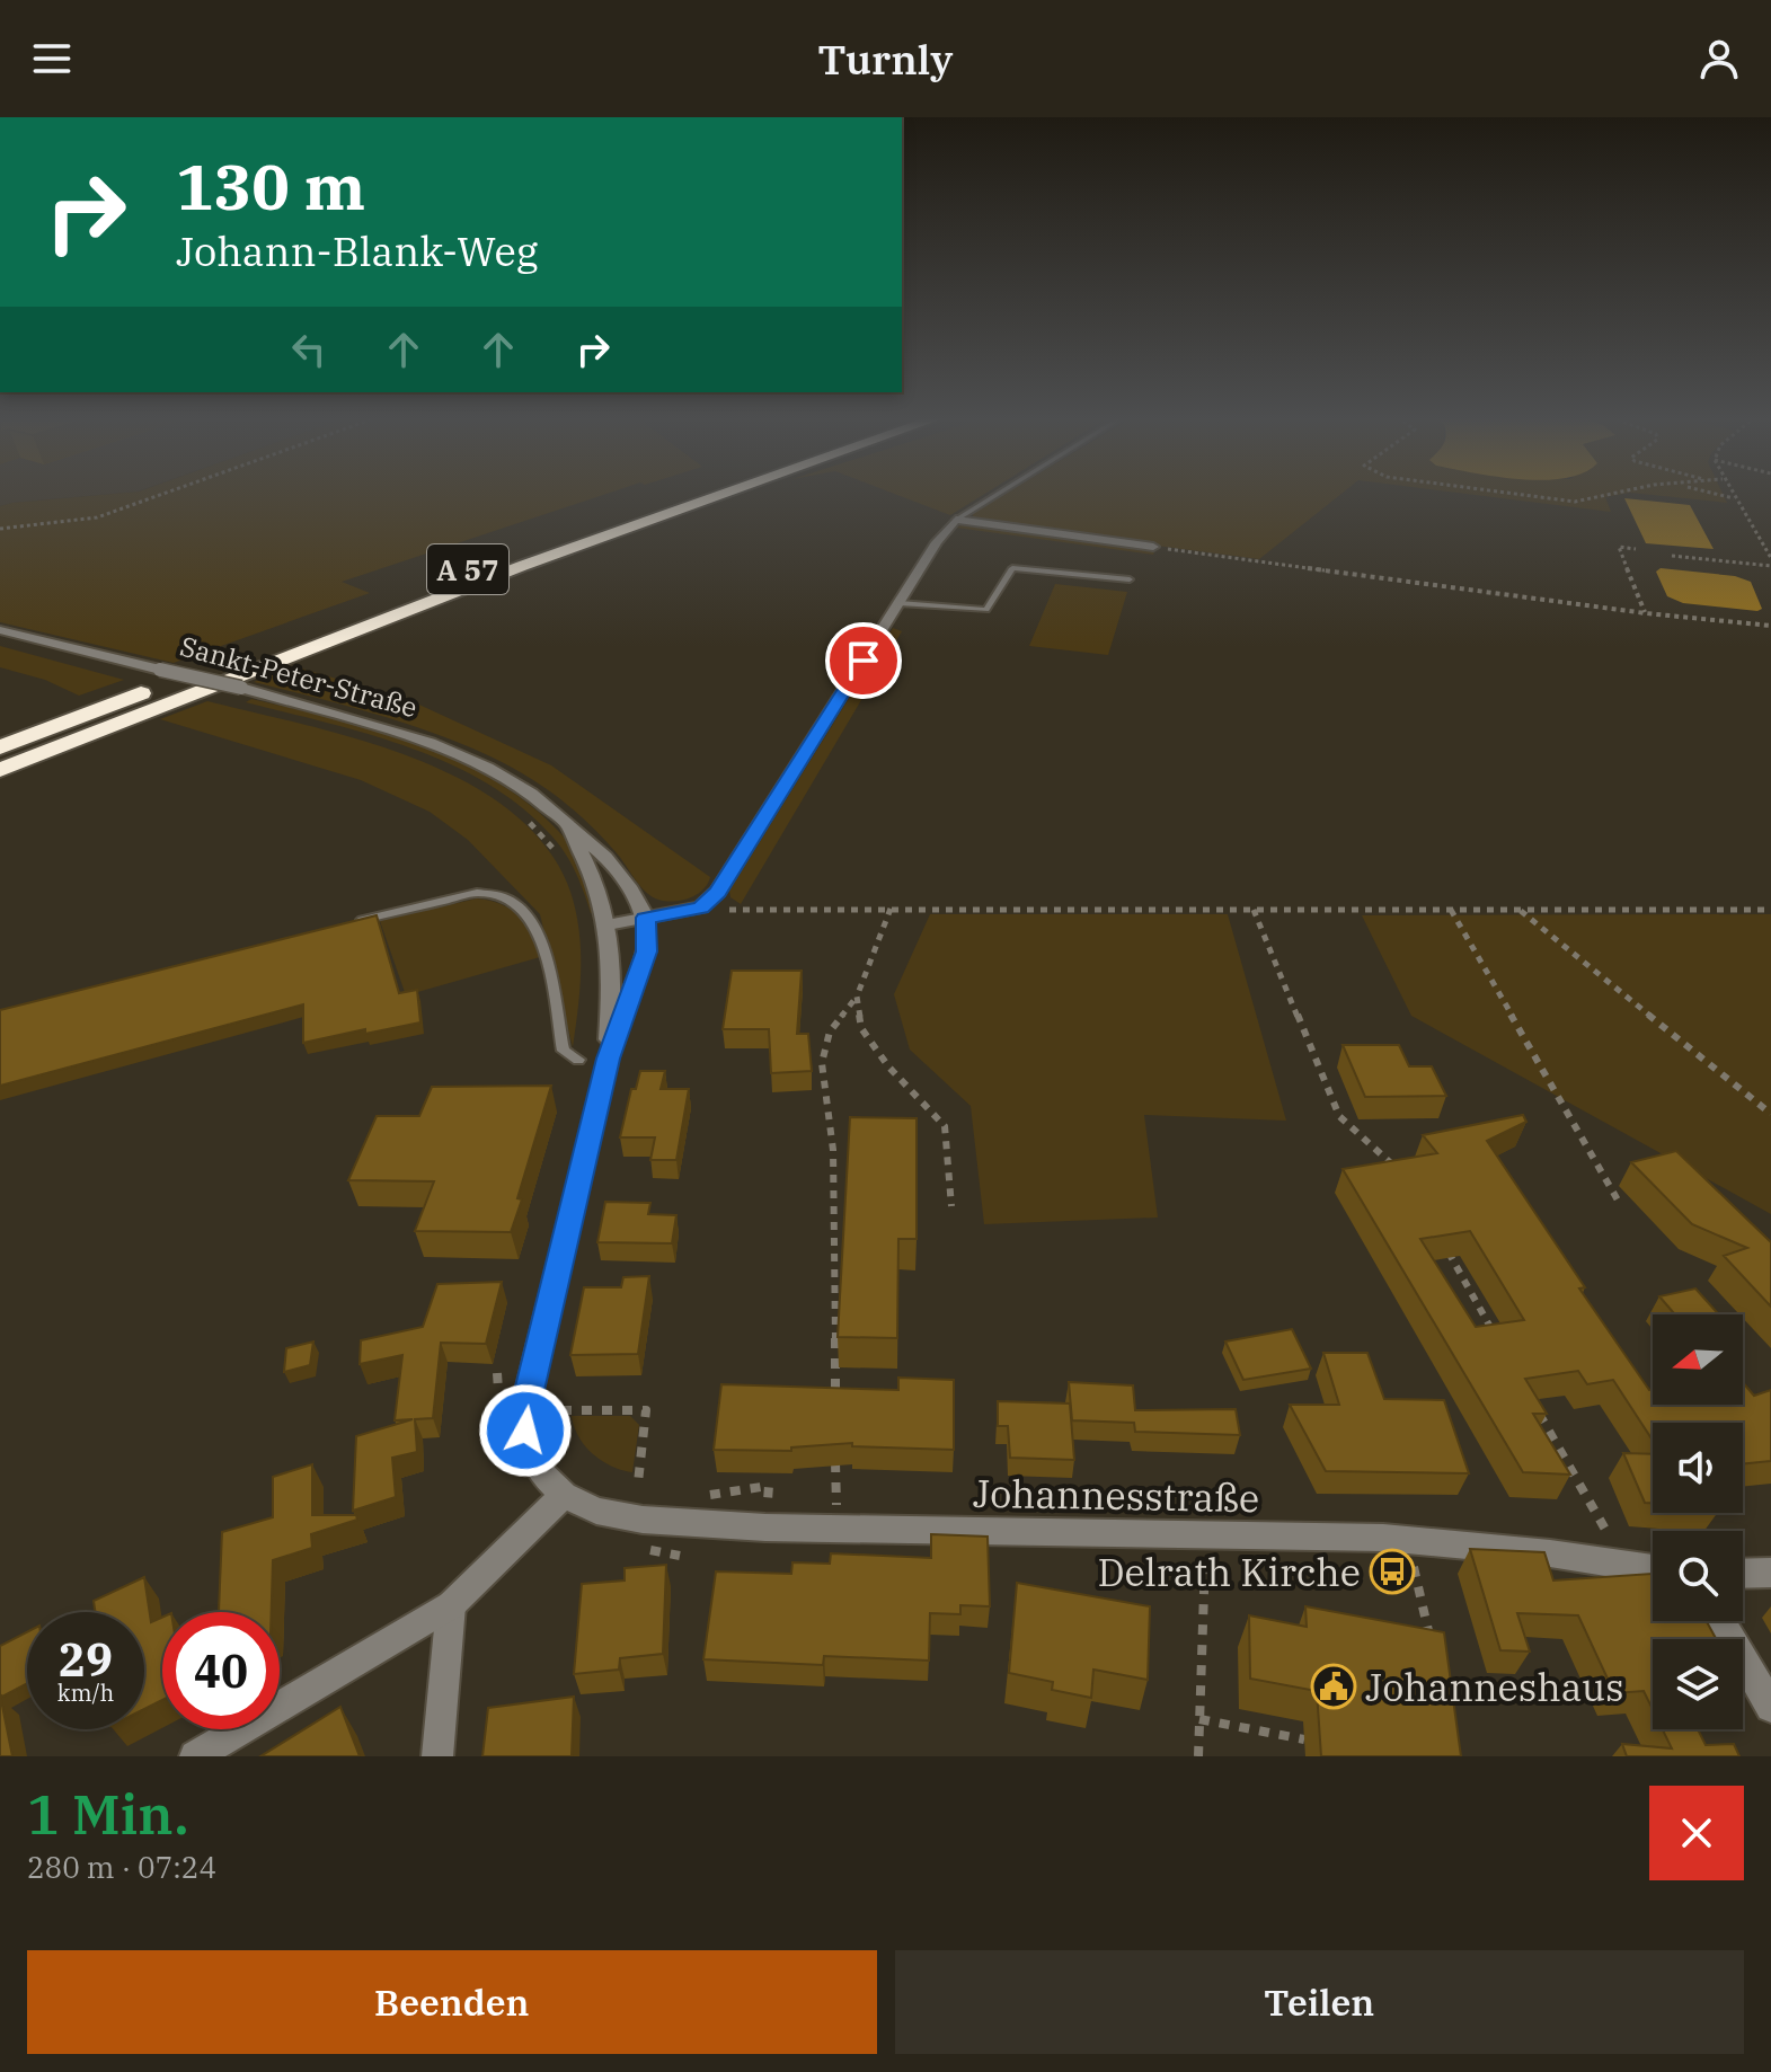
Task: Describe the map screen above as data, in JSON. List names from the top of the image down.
{
  "streets": {
    "highway": ["A 57"],
    "street": ["Sankt-Peter-Straße", "Johannesstraße"]
  },
  "crossings": [
    ["Sankt-Peter-Straße", "Johannesstraße"]
  ],
  "places": {
    "bus stop": ["Delrath Kirche"],
    "public building": ["Johanneshaus"]
  },
  "north": "left",
  "page": {
    "header": "Turnly",
    "turn": ["130 m", "Johann-Blank-Weg"],
    "speed": "29 km/h",
    "limit": "40",
    "heading": ["1 Min.", "280 m · 07:24"],
    "buttons": ["Beenden", "Teilen"]
  }
}
